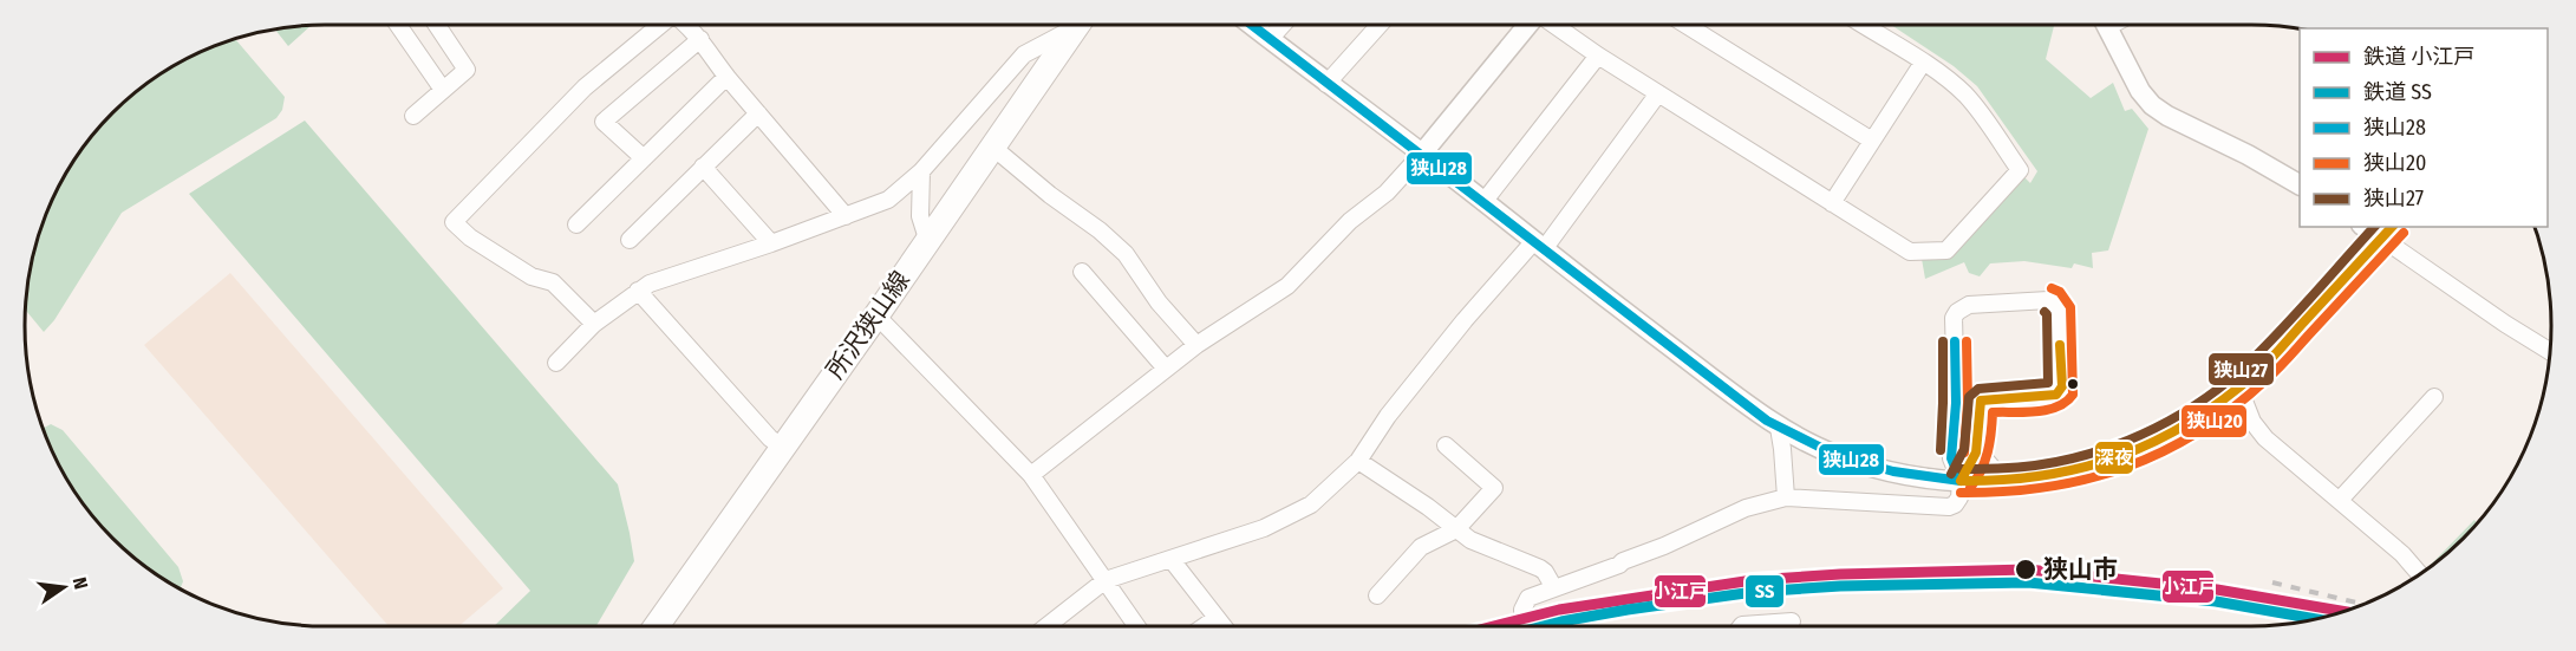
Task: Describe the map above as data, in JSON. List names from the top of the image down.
{
  "streets": {
    "main road": ["所沢狭山線"]
  },
  "places": ["狭山市"],
  "lines": [
    "transit line 狭山28",
    "transit line 狭山27",
    "transit line 深夜",
    "transit line 狭山20",
    "rail line 小江戸",
    "rail line SS"
  ],
  "legend": [
    "鉄道 小江戸",
    "鉄道 SS",
    "狭山28",
    "狭山20",
    "狭山27"
  ],
  "north": "right"
}
